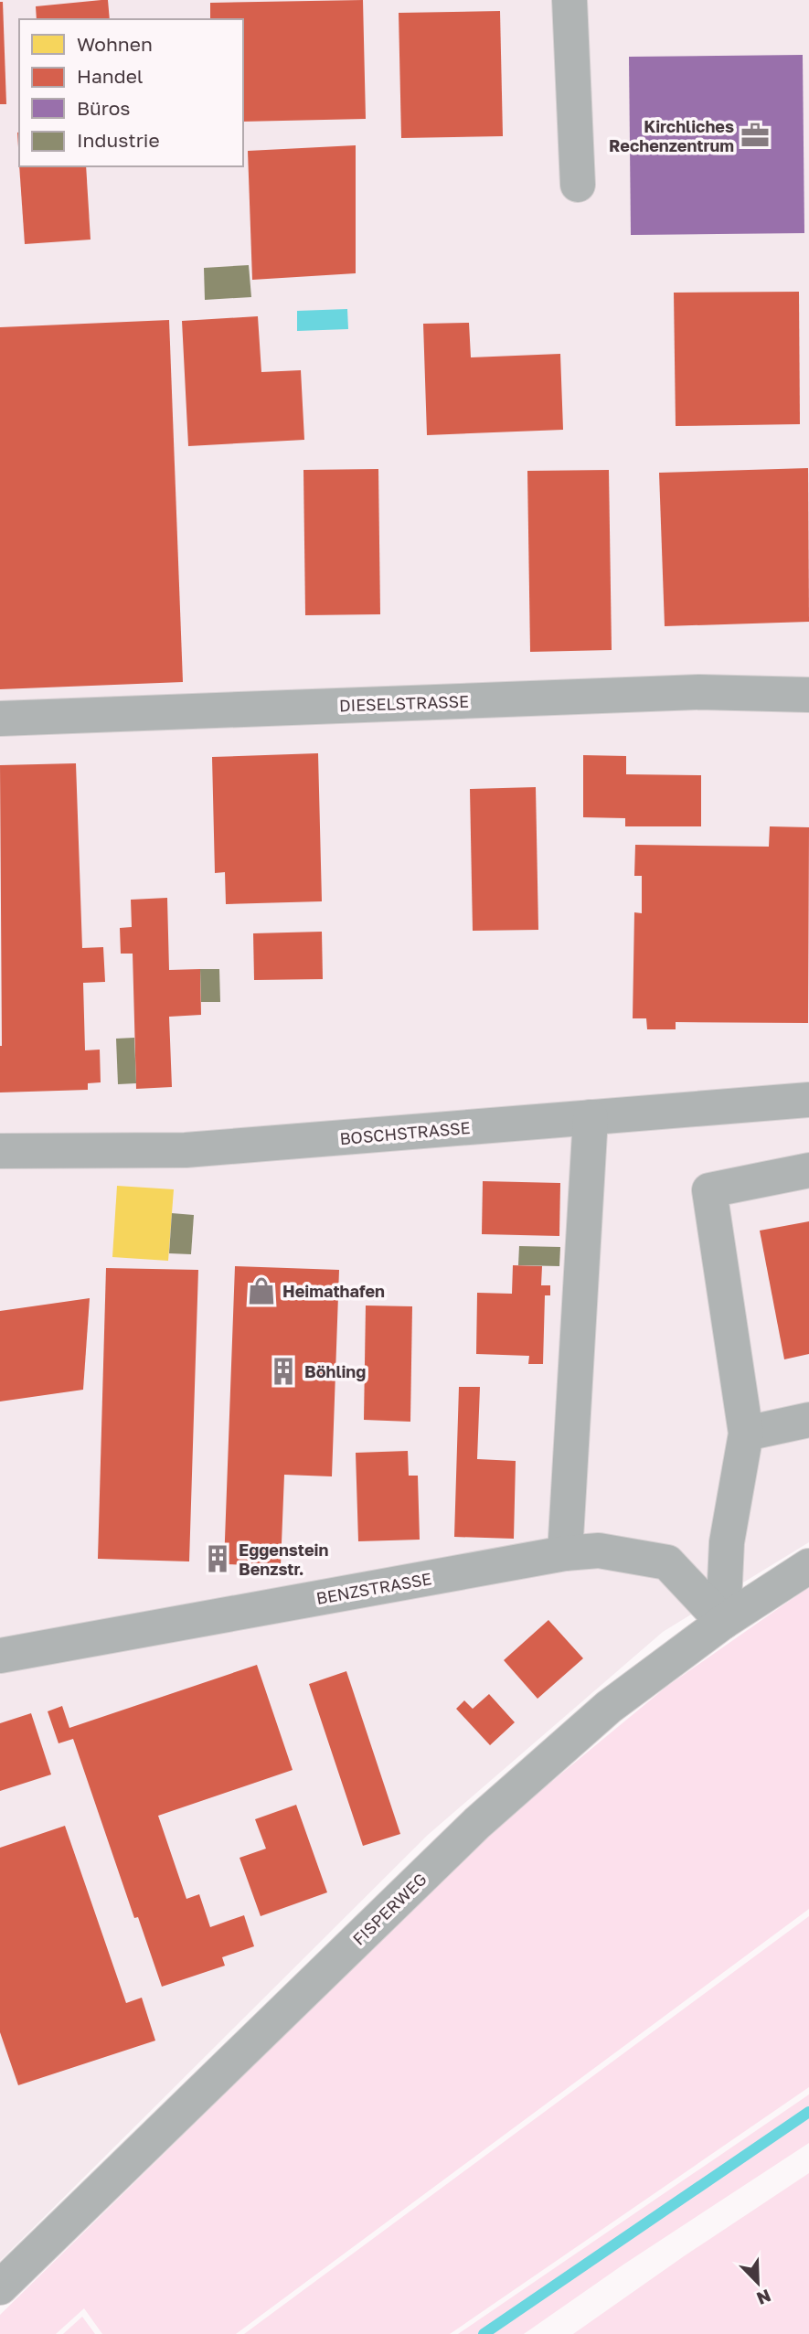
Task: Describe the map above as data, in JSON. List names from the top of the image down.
{
  "streets": {
    "street": [
      "DIESELSTRASSE",
      "BOSCHSTRASSE",
      "BENZSTRASSE",
      "FISPERWEG"
    ]
  },
  "crossings": [
    ["BENZSTRASSE", "FISPERWEG"]
  ],
  "places": {
    "office": ["Kirchliches Rechenzentrum"],
    "shop": ["Heimathafen"],
    "building": ["Böhling", "Eggenstein Benzstr."]
  },
  "legend": [
    "Wohnen",
    "Handel",
    "Büros",
    "Industrie"
  ],
  "north": "bottom right"
}
